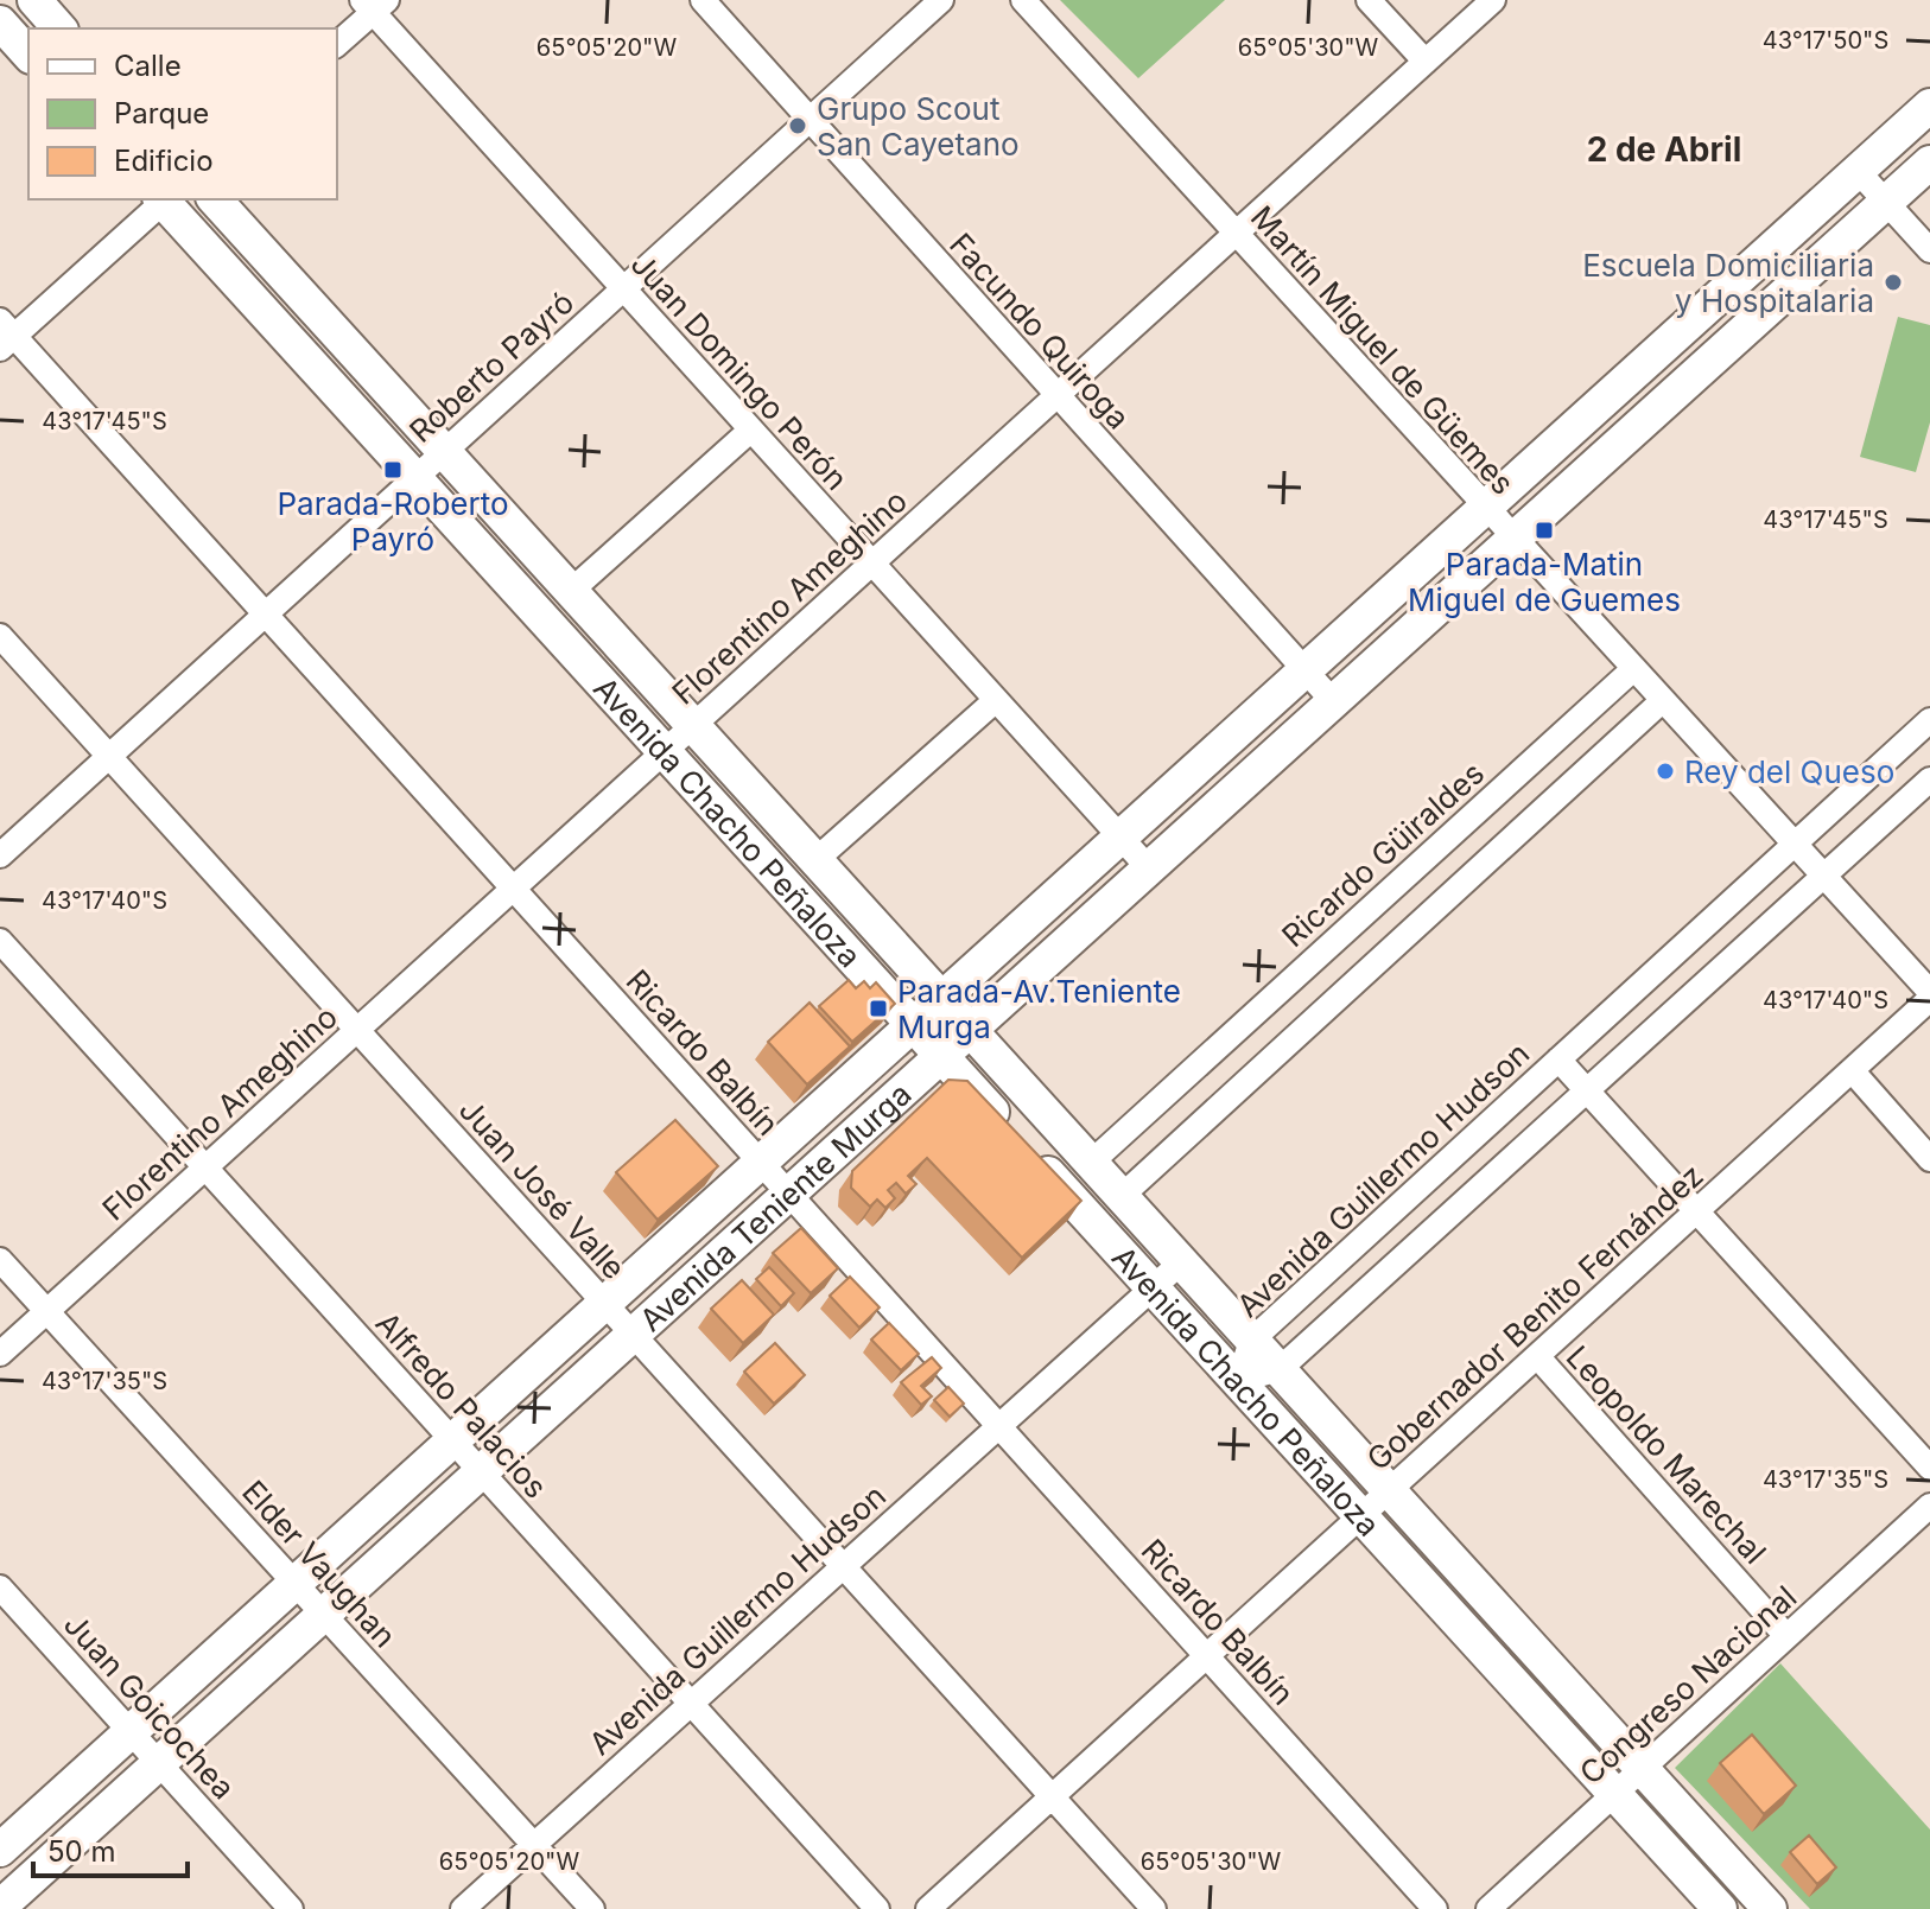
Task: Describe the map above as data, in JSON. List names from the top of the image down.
{
  "streets": {
    "main road": ["Avenida Chacho Peñaloza", "Avenida Teniente Murga"],
    "street": [
      "Facundo Quiroga",
      "Martín Miguel de Güemes",
      "Roberto Payró",
      "Juan Domingo Perón",
      "Florentino Ameghino",
      "Ricardo Güiraldes",
      "Ricardo Balbín",
      "Avenida Guillermo Hudson",
      "Juan José Valle",
      "Gobernador Benito Fernández",
      "Alfredo Palacios",
      "Leopoldo Marechal",
      "Elder Vaughan",
      "Congreso Nacional",
      "Juan Goicochea"
    ]
  },
  "crossings": [
    ["Facundo Quiroga", "Roberto Payró"],
    ["Facundo Quiroga", "Florentino Ameghino"],
    ["Facundo Quiroga", "Avenida Teniente Murga"],
    ["Martín Miguel de Güemes", "Florentino Ameghino"],
    ["Martín Miguel de Güemes", "Ricardo Güiraldes"],
    ["Martín Miguel de Güemes", "Avenida Guillermo Hudson"],
    ["Martín Miguel de Güemes", "Avenida Teniente Murga"],
    ["Roberto Payró", "Juan Domingo Perón"],
    ["Roberto Payró", "Avenida Chacho Peñaloza"],
    ["Roberto Payró", "Ricardo Balbín"],
    ["Roberto Payró", "Juan José Valle"],
    ["Juan Domingo Perón", "Florentino Ameghino"],
    ["Juan Domingo Perón", "Avenida Teniente Murga"],
    ["Florentino Ameghino", "Avenida Chacho Peñaloza"],
    ["Florentino Ameghino", "Ricardo Balbín"],
    ["Florentino Ameghino", "Juan José Valle"],
    ["Florentino Ameghino", "Alfredo Palacios"],
    ["Florentino Ameghino", "Elder Vaughan"],
    ["Avenida Chacho Peñaloza", "Ricardo Güiraldes"],
    ["Avenida Chacho Peñaloza", "Avenida Guillermo Hudson"],
    ["Avenida Chacho Peñaloza", "Avenida Teniente Murga"],
    ["Avenida Chacho Peñaloza", "Gobernador Benito Fernández"],
    ["Avenida Chacho Peñaloza", "Congreso Nacional"],
    ["Ricardo Balbín", "Avenida Guillermo Hudson"],
    ["Ricardo Balbín", "Avenida Teniente Murga"],
    ["Ricardo Balbín", "Gobernador Benito Fernández"],
    ["Avenida Guillermo Hudson", "Juan José Valle"],
    ["Avenida Guillermo Hudson", "Alfredo Palacios"],
    ["Avenida Guillermo Hudson", "Elder Vaughan"],
    ["Juan José Valle", "Avenida Teniente Murga"],
    ["Juan José Valle", "Gobernador Benito Fernández"],
    ["Avenida Teniente Murga", "Alfredo Palacios"],
    ["Avenida Teniente Murga", "Elder Vaughan"],
    ["Avenida Teniente Murga", "Juan Goicochea"],
    ["Gobernador Benito Fernández", "Leopoldo Marechal"],
    ["Leopoldo Marechal", "Congreso Nacional"]
  ],
  "districts": ["2 de Abril"],
  "places": {
    "other": ["Grupo Scout San Cayetano", "Escuela Domiciliaria y Hospitalaria", "Rey del Queso"],
    "transit": ["Parada-Roberto Payró", "Parada-Matin Miguel de Guemes", "Parada-Av.Teniente Murga"]
  },
  "legend": ["Calle", "Parque", "Edificio"],
  "scale_bar": "50 m",
  "coordinates": [
    "43°17'50\"S",
    "65°05'20\"W",
    "65°05'30\"W",
    "43°17'45\"S",
    "43°17'40\"S",
    "43°17'35\"S"
  ]
}
